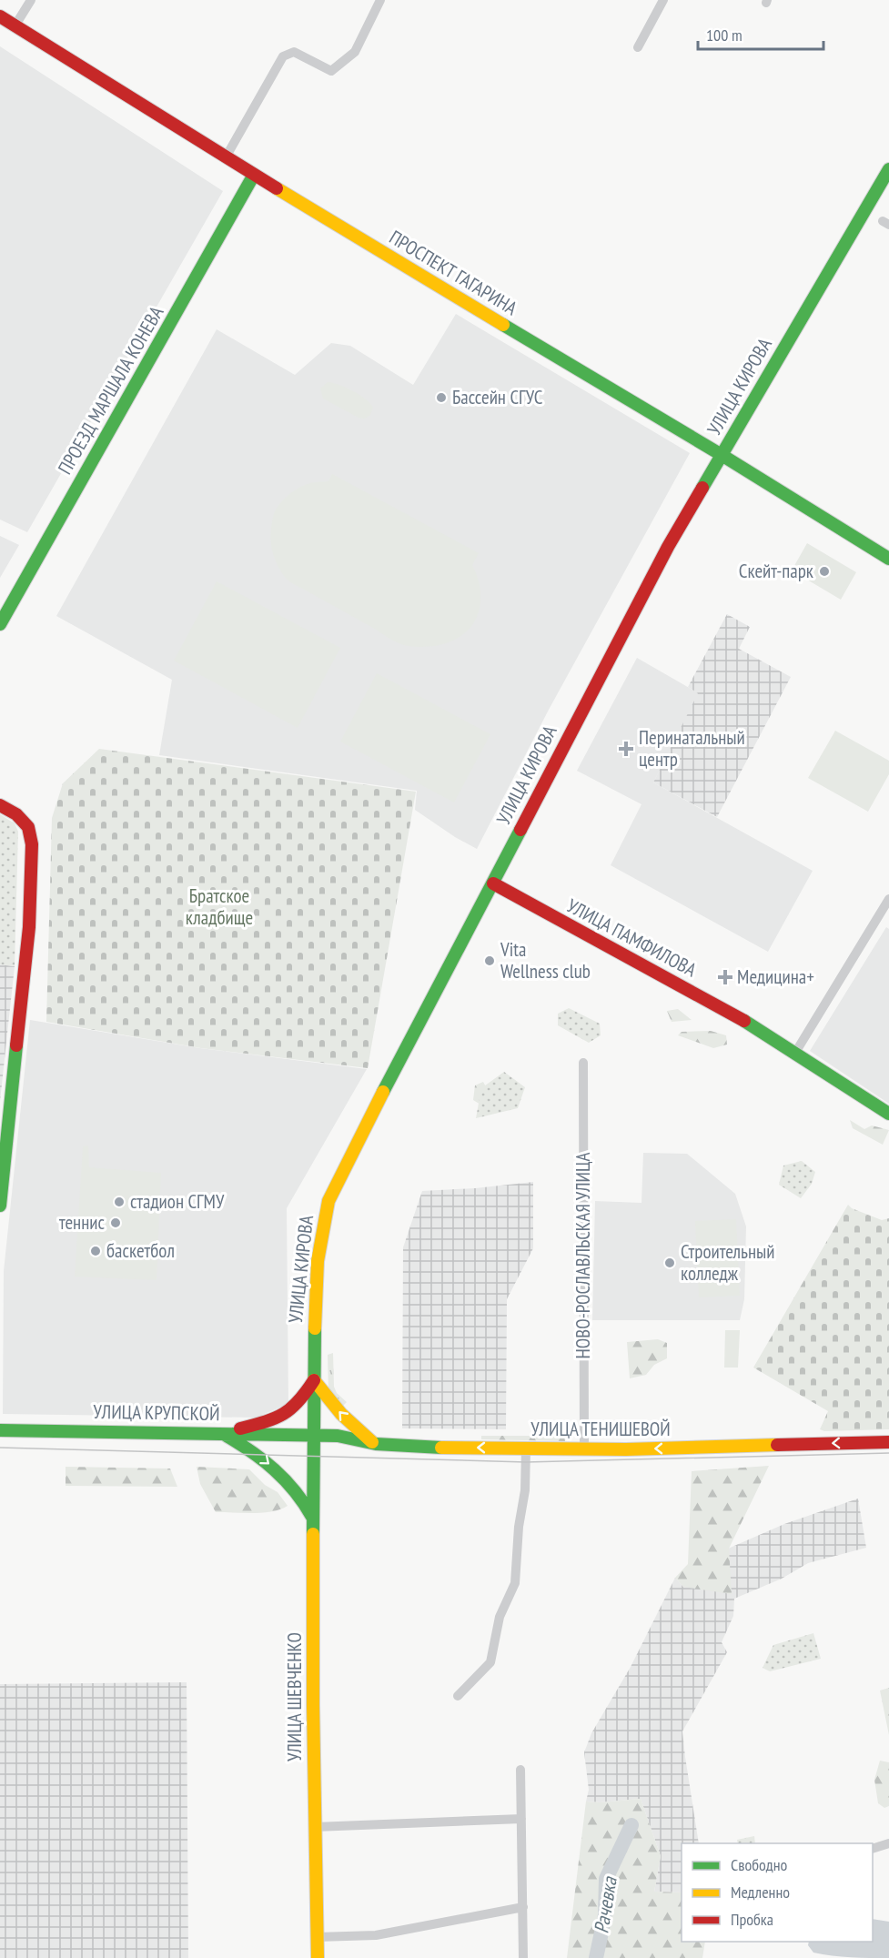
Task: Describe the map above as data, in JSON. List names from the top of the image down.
{
  "streets": {
    "main road": [
      "ПРОСПЕКТ ГАГАРИНА",
      "УЛИЦА КИРОВА",
      "ПРОЕЗД МАРШАЛА КОНЕВА",
      "УЛИЦА ПАМФИЛОВА",
      "УЛИЦА КРУПСКОЙ",
      "УЛИЦА ТЕНИШЕВОЙ",
      "УЛИЦА ШЕВЧЕНКО"
    ],
    "street": ["НОВО-РОСЛАВЛЬСКАЯ УЛИЦА"]
  },
  "crossings": [
    ["ПРОСПЕКТ ГАГАРИНА", "УЛИЦА КИРОВА"],
    ["ПРОСПЕКТ ГАГАРИНА", "ПРОЕЗД МАРШАЛА КОНЕВА"],
    ["УЛИЦА КИРОВА", "УЛИЦА ПАМФИЛОВА"],
    ["УЛИЦА КИРОВА", "УЛИЦА КРУПСКОЙ"],
    ["УЛИЦА КИРОВА", "УЛИЦА ТЕНИШЕВОЙ"],
    ["УЛИЦА КИРОВА", "УЛИЦА ШЕВЧЕНКО"],
    ["НОВО-РОСЛАВЛЬСКАЯ УЛИЦА", "УЛИЦА ТЕНИШЕВОЙ"],
    ["УЛИЦА КРУПСКОЙ", "УЛИЦА ТЕНИШЕВОЙ"],
    ["УЛИЦА КРУПСКОЙ", "УЛИЦА ШЕВЧЕНКО"],
    ["УЛИЦА ТЕНИШЕВОЙ", "УЛИЦА ШЕВЧЕНКО"]
  ],
  "one_way": ["УЛИЦА ТЕНИШЕВОЙ"],
  "water": ["Рачевка"],
  "parks": ["Братское кладбище"],
  "places": {
    "other": [
      "Бассейн СГУС",
      "Скейт-парк",
      "Vita Wellness club",
      "стадион СГМУ",
      "теннис",
      "баскетбол",
      "Строительный колледж"
    ],
    "health": ["Перинатальный центр", "Медицина+"]
  },
  "legend": ["Свободно", "Медленно", "Пробка"],
  "scale_bar": "100 m"
}
